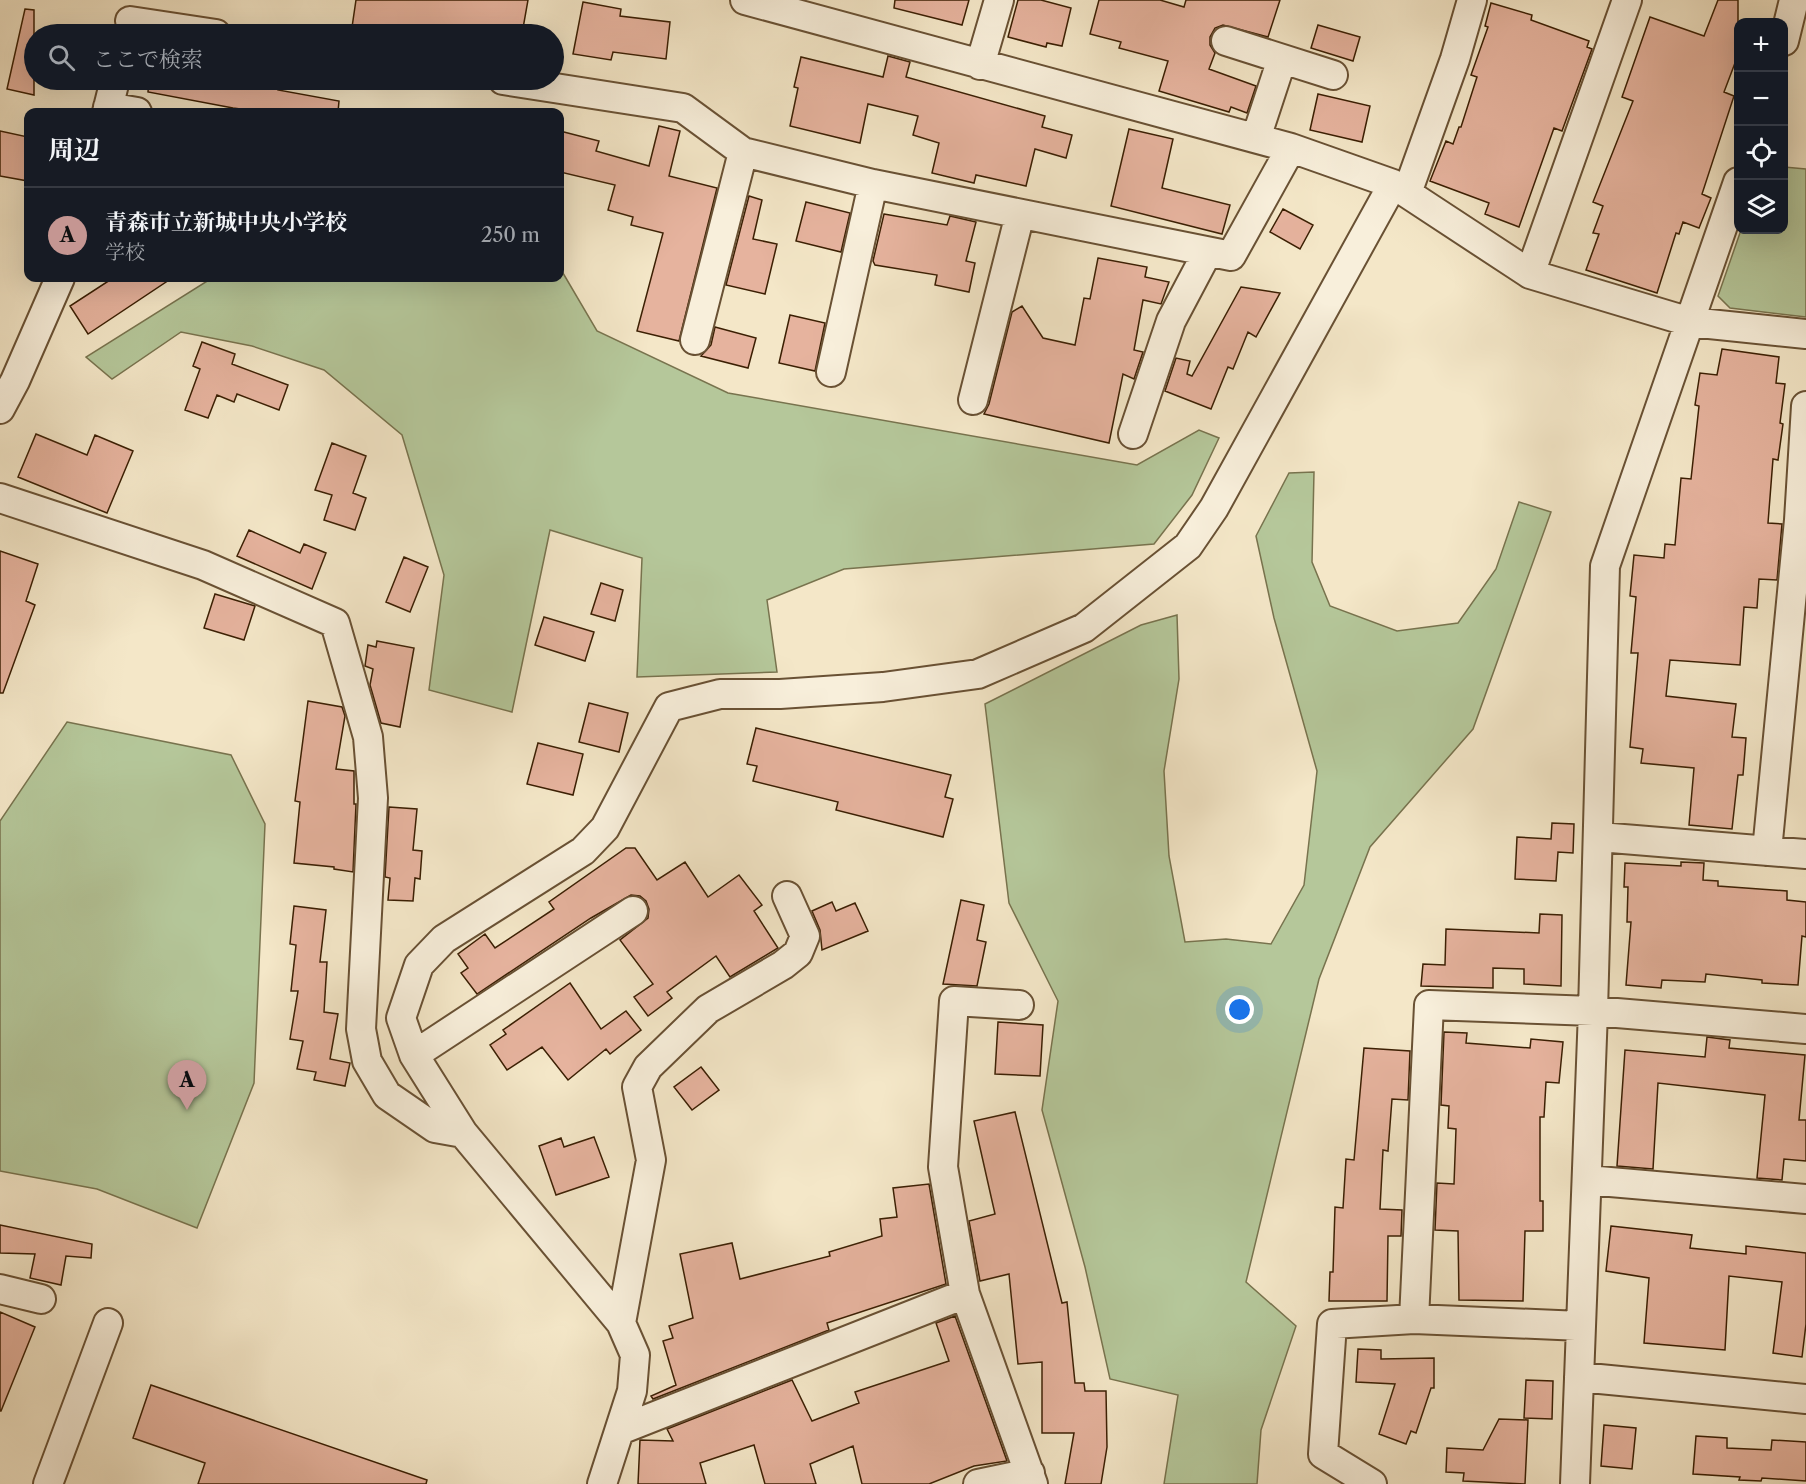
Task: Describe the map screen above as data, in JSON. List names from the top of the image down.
{
  "page": {
    "map_buttons": ["+", "−"],
    "search": "ここで検索",
    "heading": "周辺",
    "list": [
      {
        "mark": "A",
        "name": "青森市立新城中央小学校",
        "note": "学校",
        "value": "250 m"
      }
    ],
    "pins": "A"
  }
}
